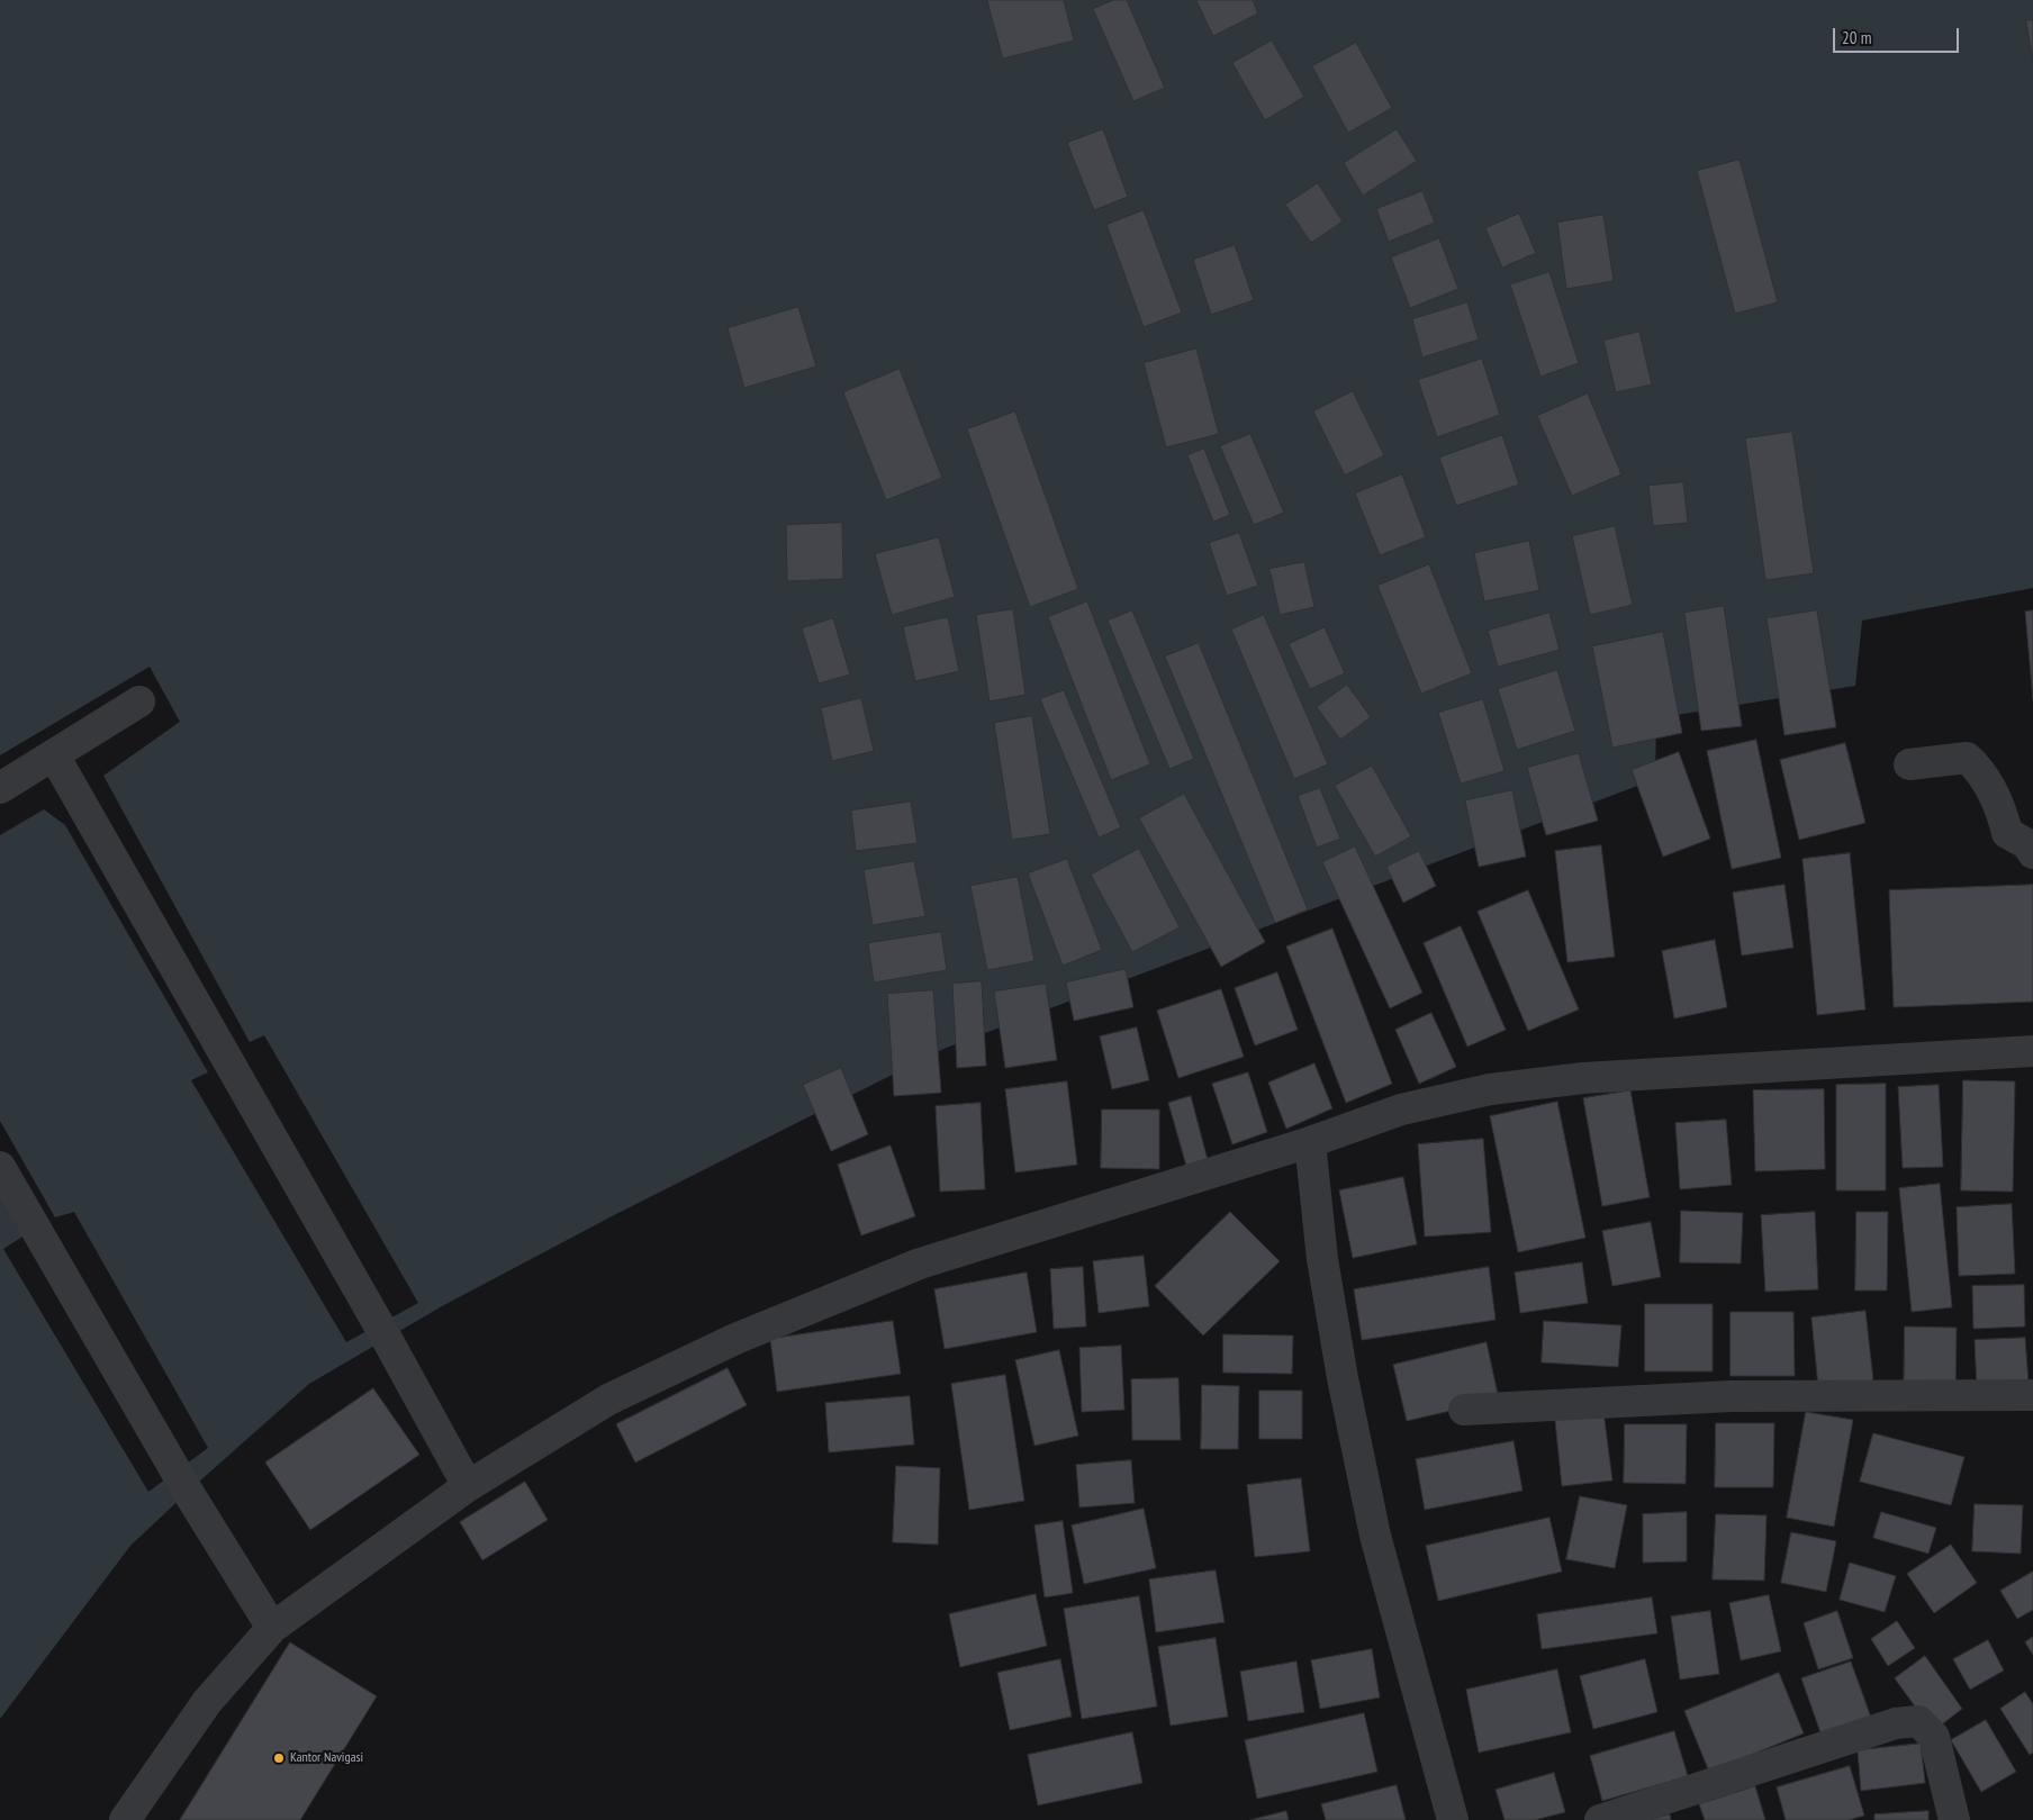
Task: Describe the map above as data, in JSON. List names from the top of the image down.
{
  "places": ["Kantor Navigasi"],
  "scale_bar": "20 m"
}
